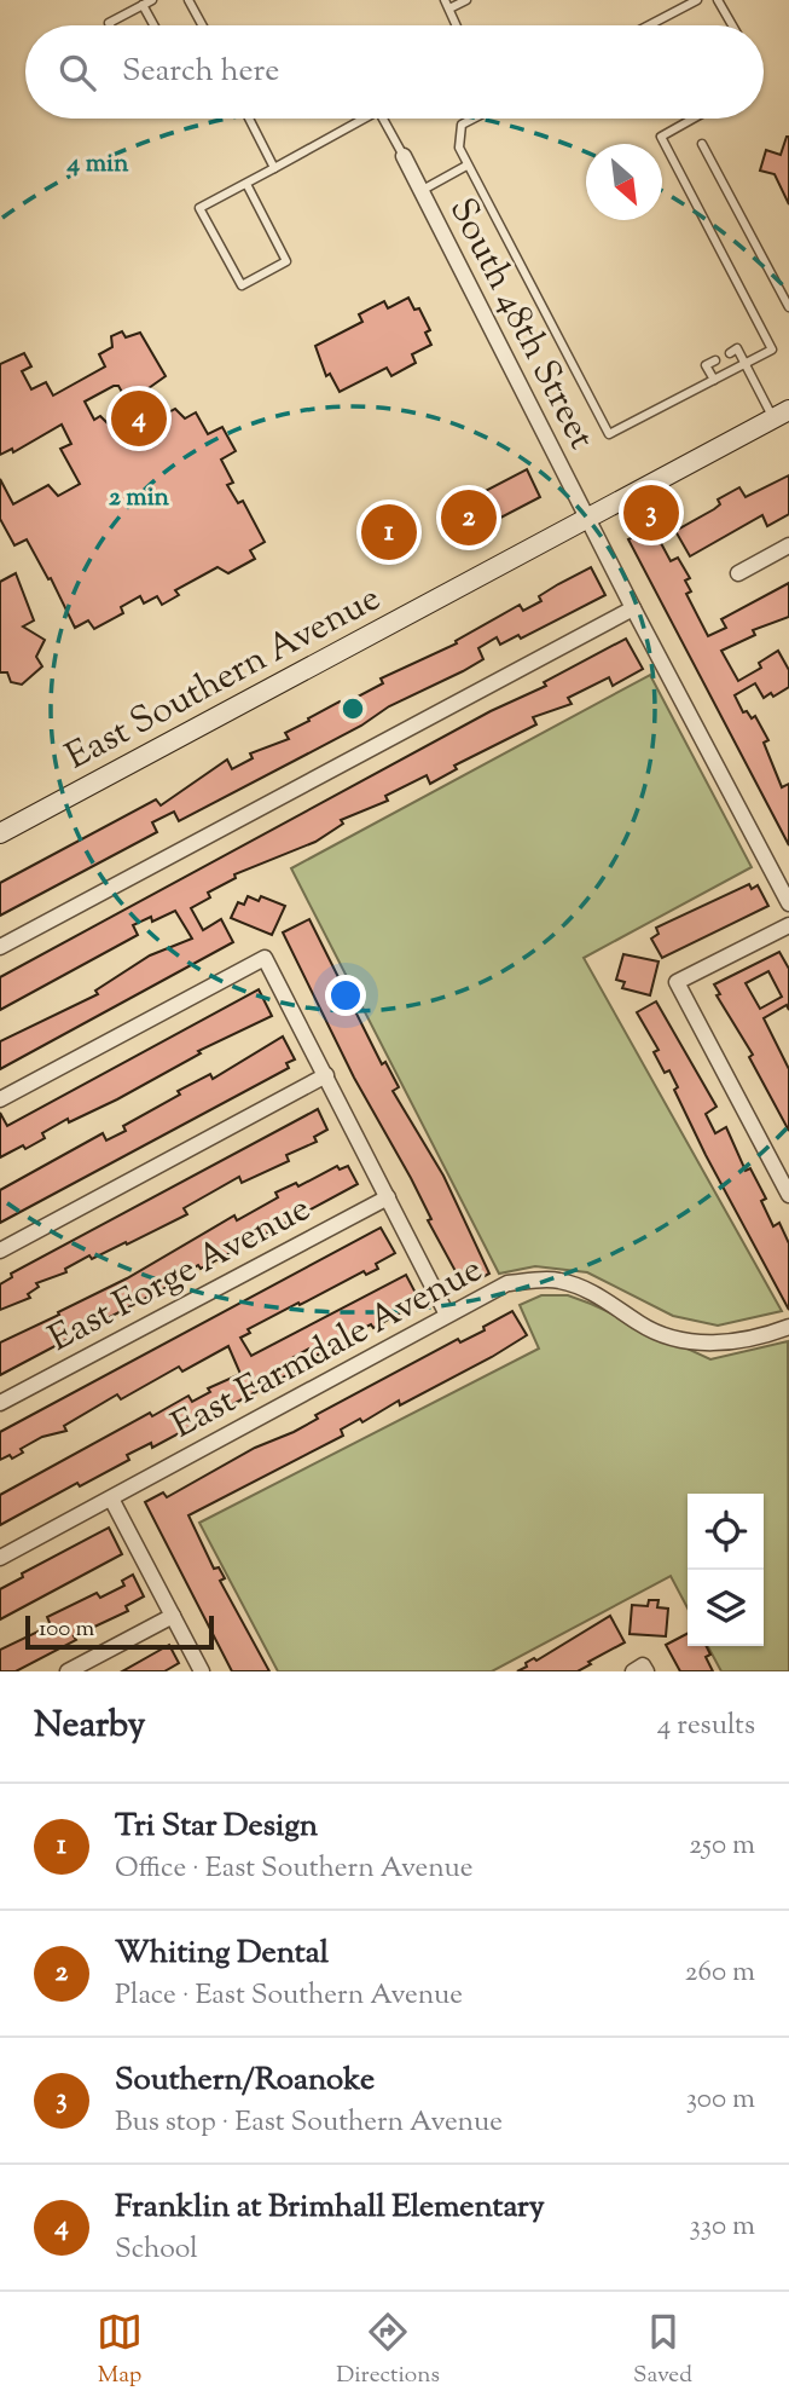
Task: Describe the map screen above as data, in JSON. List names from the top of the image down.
{
  "streets": {
    "main road": ["East Southern Avenue"],
    "street": ["South 48th Street", "East Forge Avenue", "East Farmdale Avenue"]
  },
  "crossings": [
    ["South 48th Street", "East Southern Avenue"]
  ],
  "scale_bar": "100 m",
  "north": "bottom right",
  "page": {
    "search": "Search here",
    "pins": [
      "4",
      "3",
      "2",
      "1"
    ],
    "scale": "100 m",
    "heading": ["Nearby", "4 results"],
    "list": [
      {
        "mark": "1",
        "name": "Tri Star Design",
        "note": "Office · East Southern Avenue",
        "value": "250 m"
      },
      {
        "mark": "2",
        "name": "Whiting Dental",
        "note": "Place · East Southern Avenue",
        "value": "260 m"
      },
      {
        "mark": "3",
        "name": "Southern/Roanoke",
        "note": "Bus stop · East Southern Avenue",
        "value": "300 m"
      },
      {
        "mark": "4",
        "name": "Franklin at Brimhall Elementary",
        "note": "School",
        "value": "330 m"
      }
    ],
    "nav": ["Map", "Directions", "Saved"]
  },
  "rings": ["4 min", "2 min"]
}
